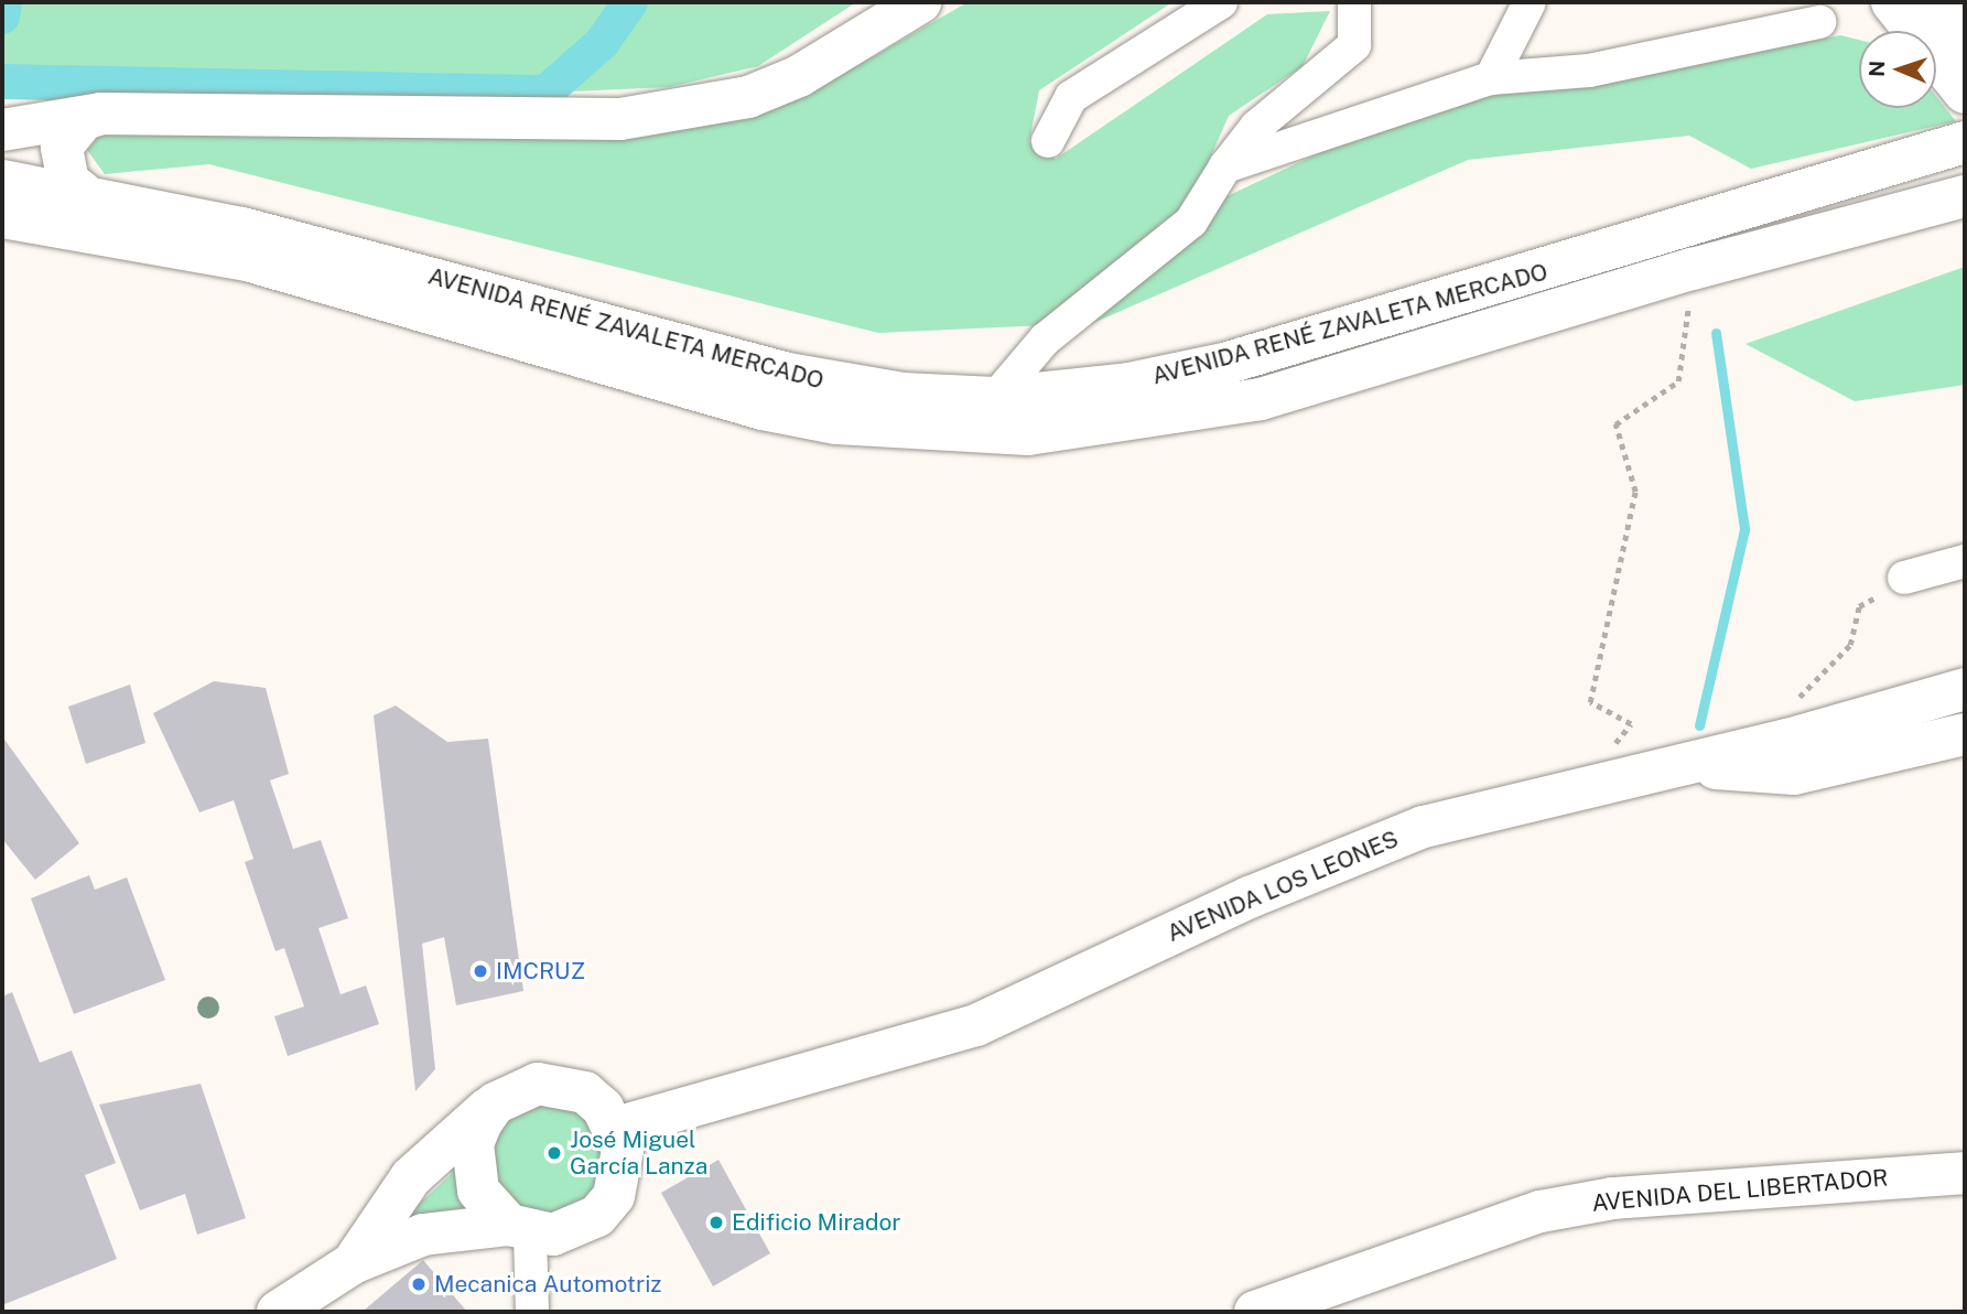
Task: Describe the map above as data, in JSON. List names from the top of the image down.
{
  "streets": {
    "main road": ["AVENIDA RENÉ ZAVALETA MERCADO", "AVENIDA LOS LEONES", "AVENIDA DEL LIBERTADOR"]
  },
  "places": [
    "IMCRUZ",
    "José Miguel García Lanza",
    "Edificio Mirador",
    "Mecanica Automotriz"
  ],
  "north": "left"
}
